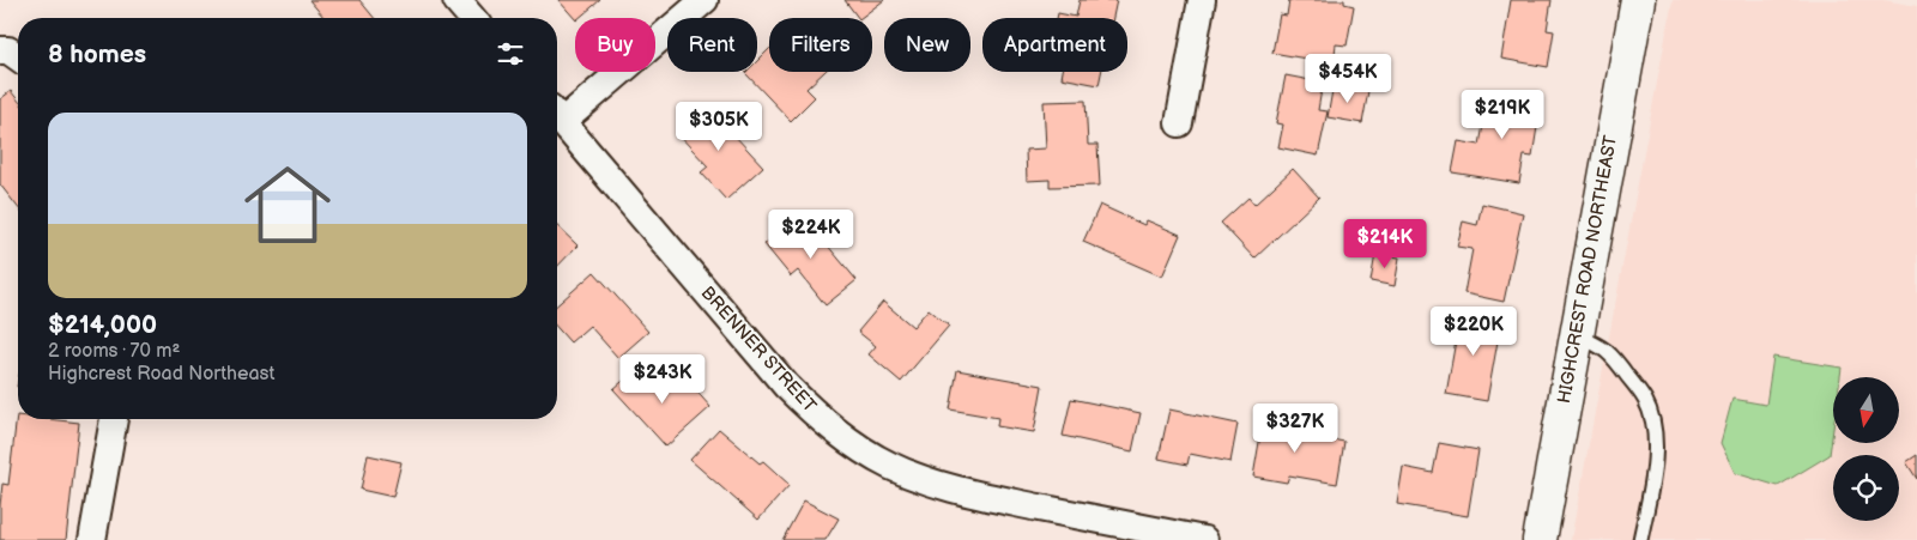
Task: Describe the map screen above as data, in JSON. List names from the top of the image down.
{
  "streets": {
    "street": ["HIGHCREST ROAD NORTHEAST", "BRENNER STREET"]
  },
  "north": "bottom",
  "page": {
    "chip": [
      "Buy",
      "Rent",
      "Filters",
      "New",
      "Apartment"
    ],
    "heading": "8 homes",
    "price": [
      "$454K",
      "$219K",
      "$305K",
      "$224K",
      "$214K",
      "$220K",
      "$243K",
      "$327K"
    ],
    "list": [
      {
        "name": "$214,000",
        "note": "2 rooms · 70 m² · Highcrest Road Northeast"
      }
    ]
  }
}
